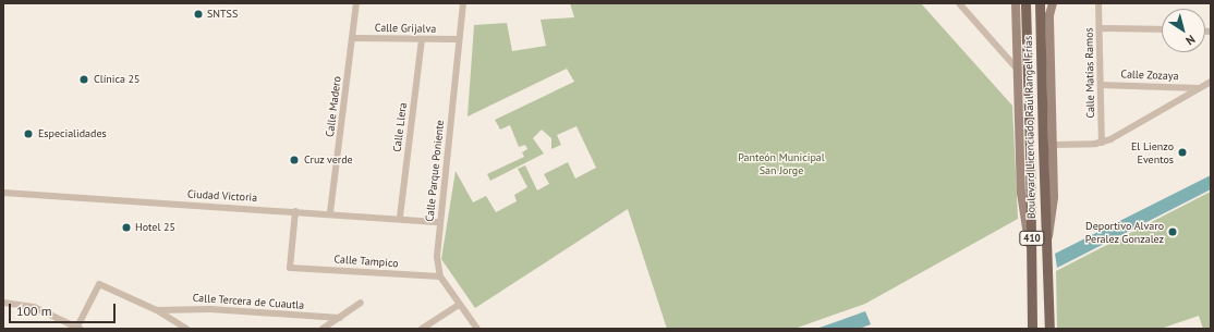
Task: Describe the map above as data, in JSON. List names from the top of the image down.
{
  "streets": {
    "main road": ["Boulevard Licenciado Raúl Rangel Frías", "410"],
    "street": [
      "Calle Grijalva",
      "Calle Matías Ramos",
      "Calle Zozaya",
      "Calle Madero",
      "Calle Llera",
      "Calle Parque Poniente",
      "Ciudad Victoria",
      "Calle Tampico",
      "Calle Tercera de Cuautla"
    ]
  },
  "crossings": [
    ["Calle Grijalva", "Calle Madero"],
    ["Calle Grijalva", "Calle Llera"],
    ["Calle Grijalva", "Calle Parque Poniente"],
    ["Calle Matías Ramos", "Calle Zozaya"],
    ["Calle Madero", "Ciudad Victoria"],
    ["Calle Llera", "Ciudad Victoria"],
    ["Calle Parque Poniente", "Ciudad Victoria"],
    ["Calle Parque Poniente", "Calle Tampico"],
    ["Ciudad Victoria", "Calle Tampico"]
  ],
  "parks": ["Panteón Municipal San Jorge"],
  "places": [
    "SNTSS",
    "Clínica 25",
    "Especialidades",
    "El Lienzo Eventos",
    "Cruz verde",
    "Hotel 25",
    "Deportivo Alvaro Peralez Gonzalez"
  ],
  "scale_bar": "100 m",
  "north": "bottom right"
}
